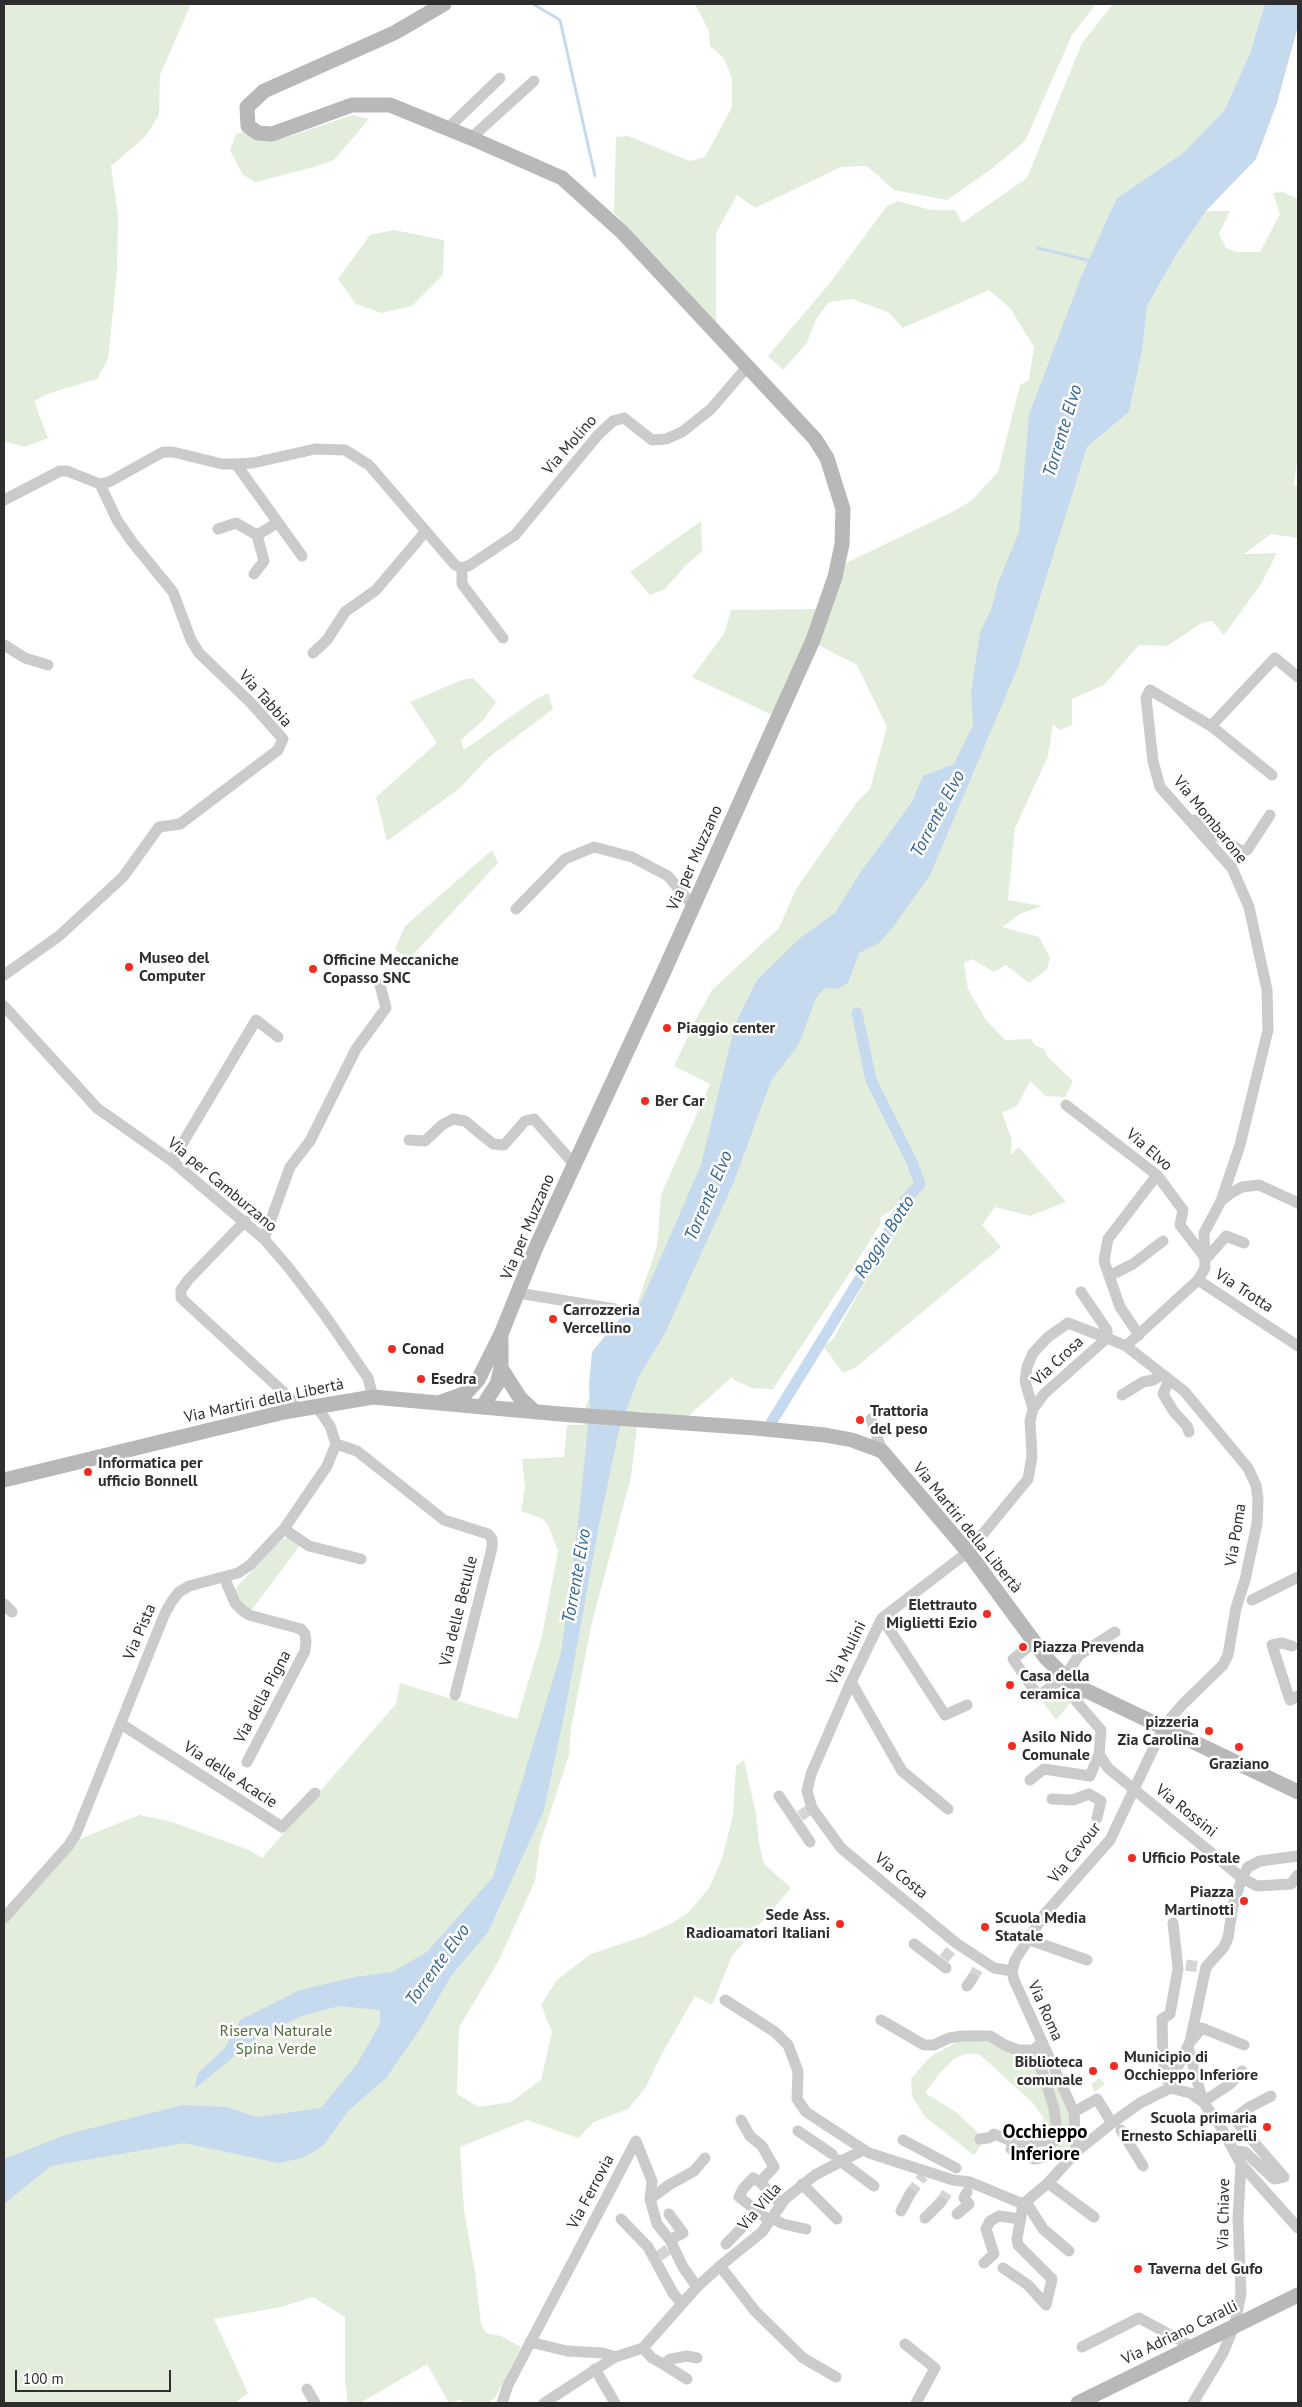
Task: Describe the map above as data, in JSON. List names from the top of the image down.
{
  "streets": {
    "street": [
      "Via Molino",
      "Via Tabbia",
      "Via Mombarone",
      "Via per Muzzano",
      "Via Elvo",
      "Via per Camburzano",
      "Via Trotta",
      "Via Crosa",
      "Via Martiri della Libertà",
      "Via Poma",
      "Via delle Betulle",
      "Via Pista",
      "Via Mulini",
      "Via della Pigna",
      "Via delle Acacie",
      "Via Rossini",
      "Via Cavour",
      "Via Costa",
      "Via Roma",
      "Via Ferrovia",
      "Via Villa",
      "Via Chiave",
      "Via Adriano Caralli"
    ]
  },
  "crossings": [
    ["Via Molino", "Via per Muzzano"],
    ["Via Mombarone", "Via Elvo"],
    ["Via per Muzzano", "Via Martiri della Libertà"],
    ["Via per Camburzano", "Via Martiri della Libertà"],
    ["Via Crosa", "Via Martiri della Libertà"],
    ["Via Crosa", "Via Poma"],
    ["Via Crosa", "Via Mulini"],
    ["Via Martiri della Libertà", "Via Poma"],
    ["Via Martiri della Libertà", "Via Mulini"],
    ["Via Martiri della Libertà", "Via Cavour"],
    ["Via Poma", "Via Cavour"],
    ["Via delle Betulle", "Via Pista"],
    ["Via Pista", "Via della Pigna"],
    ["Via Pista", "Via delle Acacie"],
    ["Via Mulini", "Via Costa"],
    ["Via Rossini", "Via Cavour"],
    ["Via Cavour", "Via Roma"],
    ["Via Costa", "Via Roma"],
    ["Via Ferrovia", "Via Villa"],
    ["Via Chiave", "Via Adriano Caralli"]
  ],
  "districts": ["Occhieppo Inferiore"],
  "water": ["Torrente Elvo", "Roggia Botto"],
  "parks": ["Riserva Naturale Spina Verde"],
  "places": [
    "Museo del Computer",
    "Officine Meccaniche Copasso SNC",
    "Piaggio center",
    "Ber Car",
    "Carrozzeria Vercellino",
    "Conad",
    "Esedra",
    "Trattoria del peso",
    "Informatica per ufficio Bonnell",
    "Elettrauto Miglietti Ezio",
    "Piazza Prevenda",
    "Casa della ceramica",
    "pizzeria Zia Carolina",
    "Asilo Nido Comunale",
    "Graziano",
    "Ufficio Postale",
    "Piazza Martinotti",
    "Sede Ass. Radioamatori Italiani",
    "Scuola Media Statale",
    "Municipio di Occhieppo Inferiore",
    "Biblioteca comunale",
    "Scuola primaria Ernesto Schiaparelli",
    "Taverna del Gufo"
  ],
  "scale_bar": "100 m"
}
